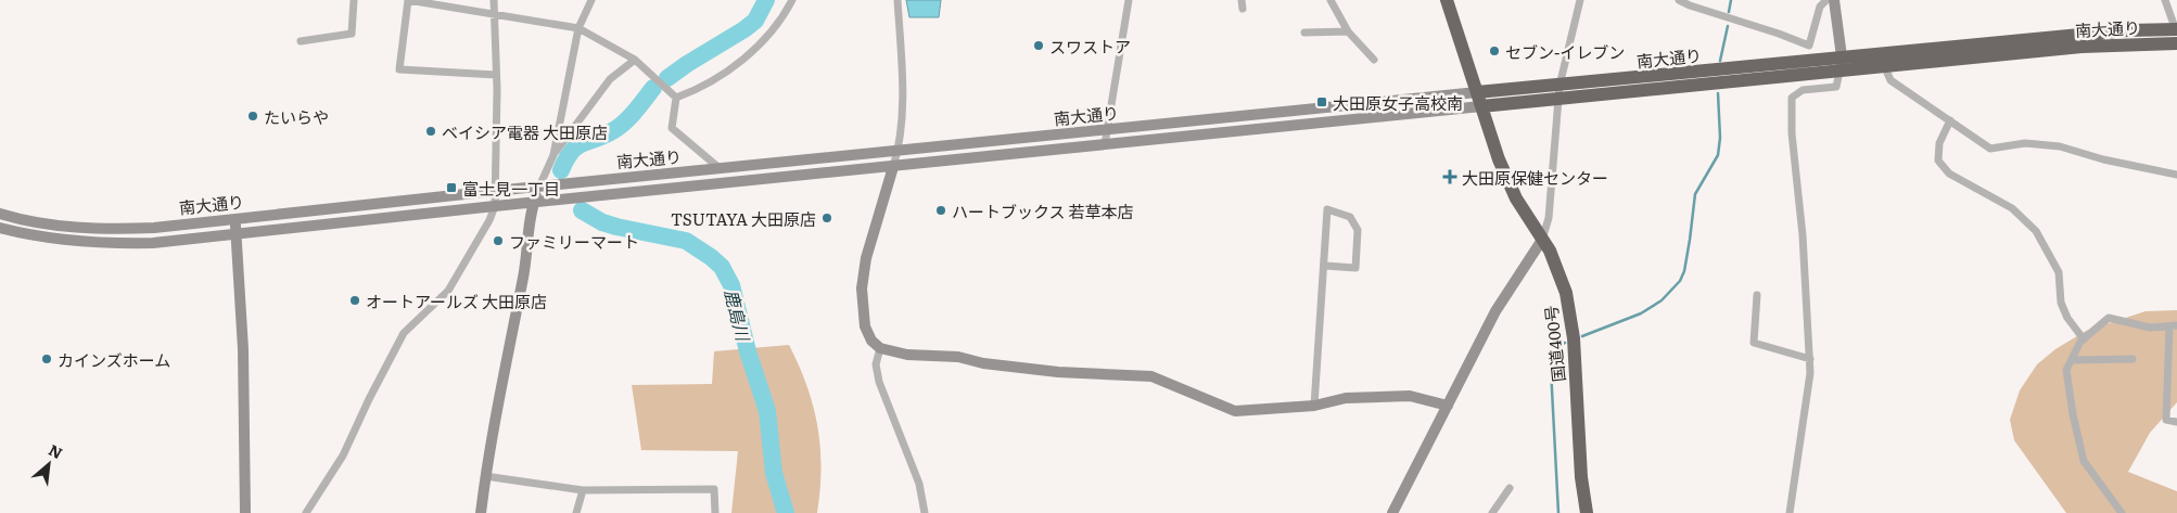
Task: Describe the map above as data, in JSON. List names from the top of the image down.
{
  "streets": {
    "highway": ["南大通り", "国道400号"]
  },
  "crossings": [
    ["南大通り", "国道400号"]
  ],
  "water": ["鹿島川"],
  "places": {
    "other": [
      "スワストア",
      "セブン-イレブン",
      "たいらや",
      "ベイシア電器 大田原店",
      "ハートブックス 若草本店",
      "TSUTAYA 大田原店",
      "ファミリーマート",
      "オートアールズ 大田原店",
      "カインズホーム"
    ],
    "transit": ["大田原女子高校南", "富士見一丁目"],
    "health": ["大田原保健センター"]
  },
  "north": "top right"
}
